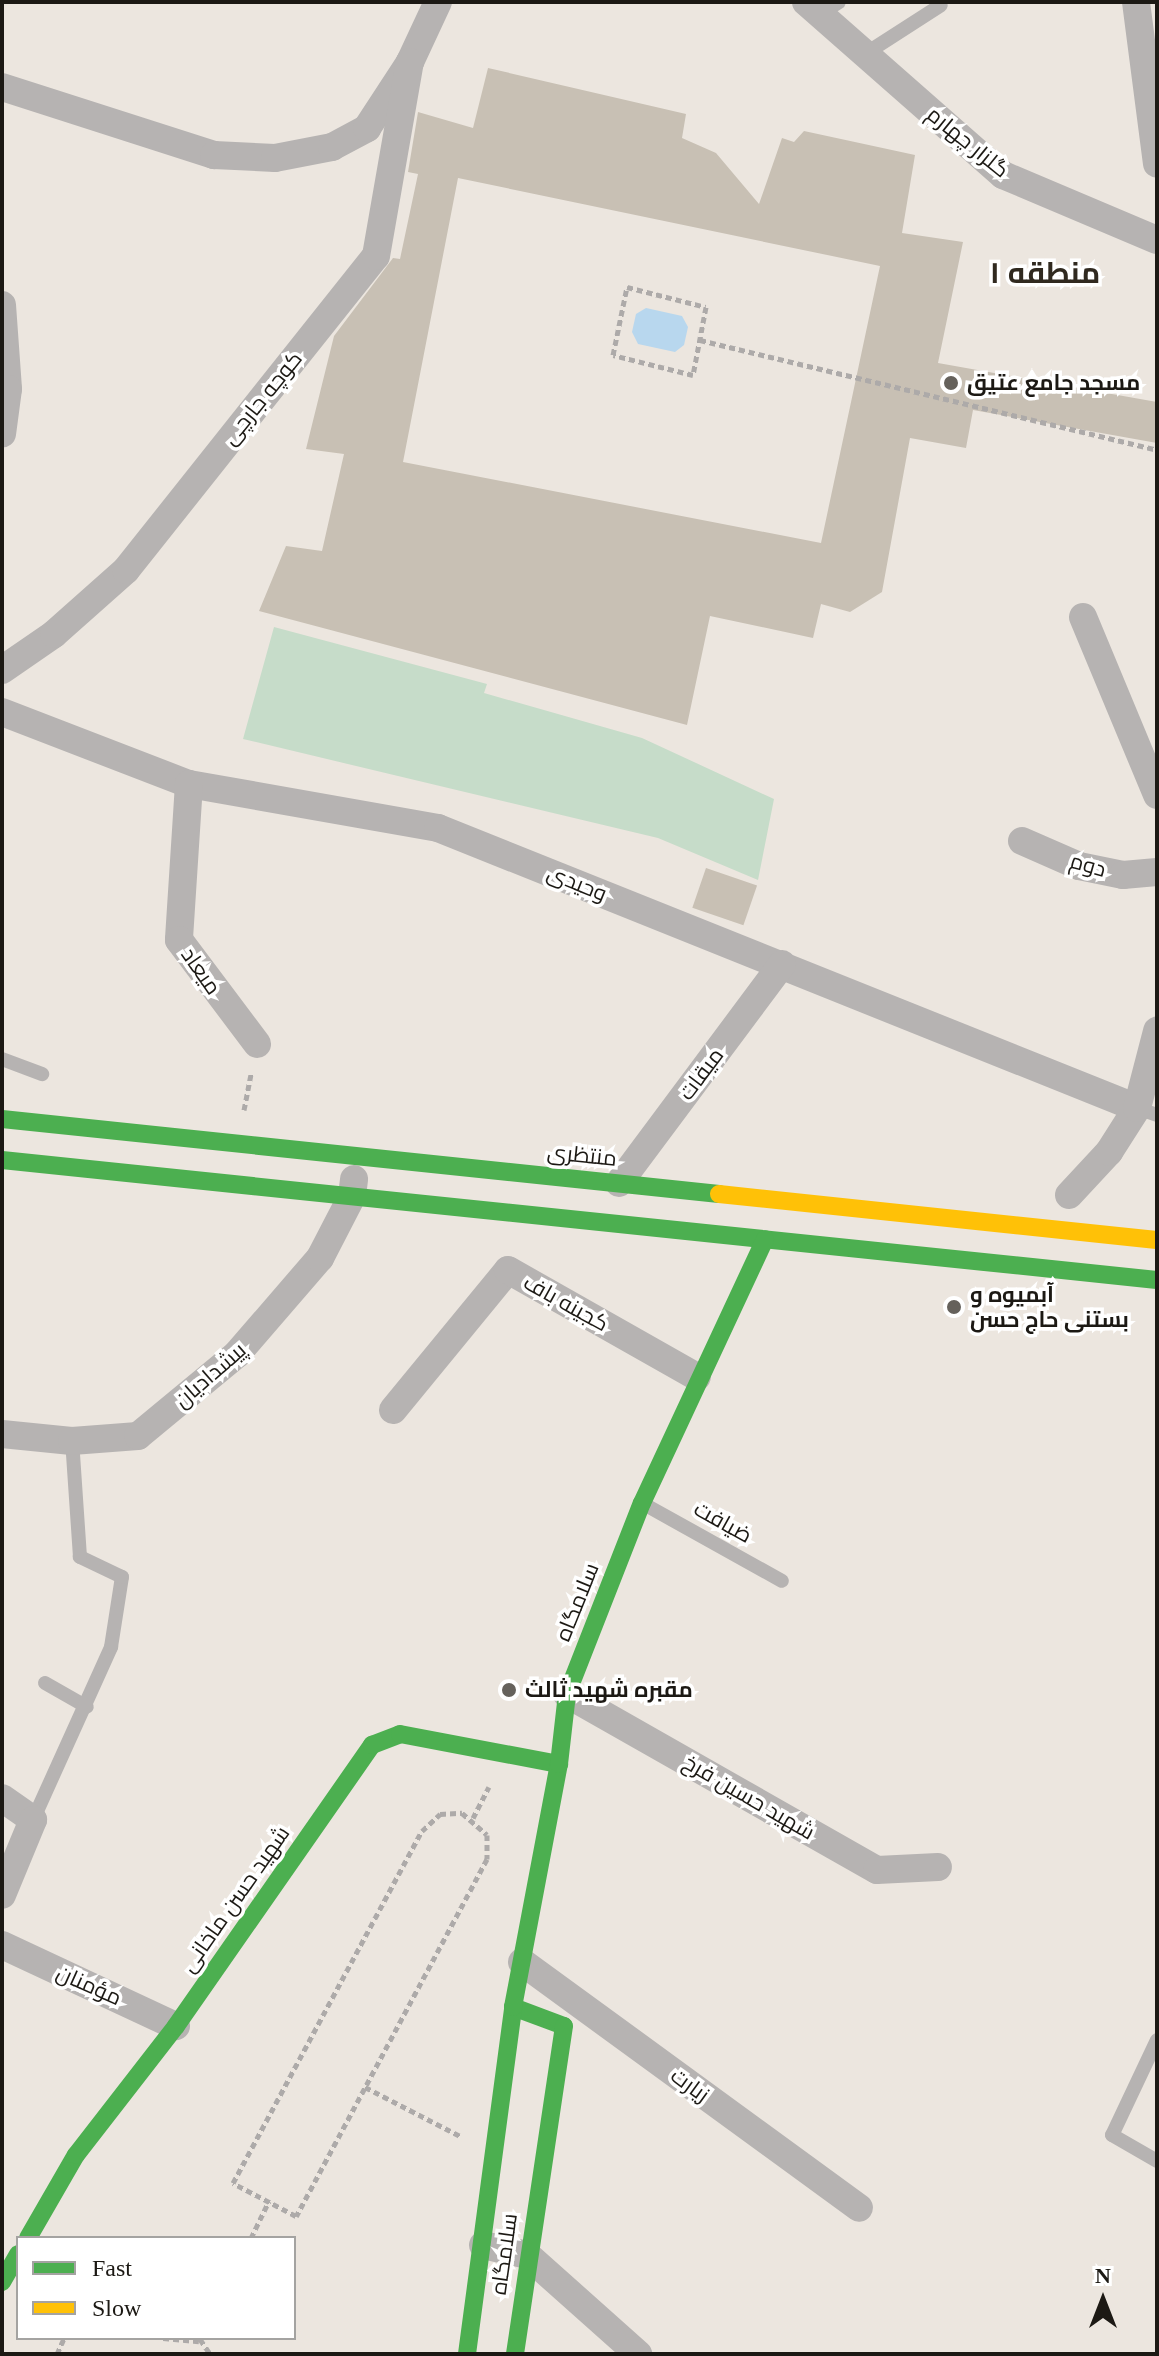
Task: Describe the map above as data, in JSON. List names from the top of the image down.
{
  "streets": {
    "main road": ["منتظری", "سلامگاه", "شهید حسن ماخانی"],
    "street": [
      "گلزار چهارم",
      "کوچه جارچی",
      "دوم",
      "وحیدی",
      "میعاد",
      "میقات",
      "کجینه باف",
      "پیشدادیان",
      "شهید حسین فرخ",
      "مؤمنان",
      "زیارت"
    ],
    "lane": ["ضیافت"]
  },
  "crossings": [
    ["وحیدی", "میعاد"],
    ["وحیدی", "میقات"],
    ["میقات", "منتظری"],
    ["منتظری", "پیشدادیان"],
    ["کجینه باف", "سلامگاه"],
    ["ضیافت", "سلامگاه"],
    ["سلامگاه", "شهید حسین فرخ"],
    ["سلامگاه", "شهید حسن ماخانی"],
    ["سلامگاه", "زیارت"],
    ["شهید حسن ماخانی", "مؤمنان"]
  ],
  "districts": ["منطقه ۱"],
  "places": ["مسجد جامع عتیق", "آبمیوه و بستنی حاج حسن", "مقبره شهید ثالث"],
  "legend": ["Fast", "Slow"],
  "north": "top"
}
